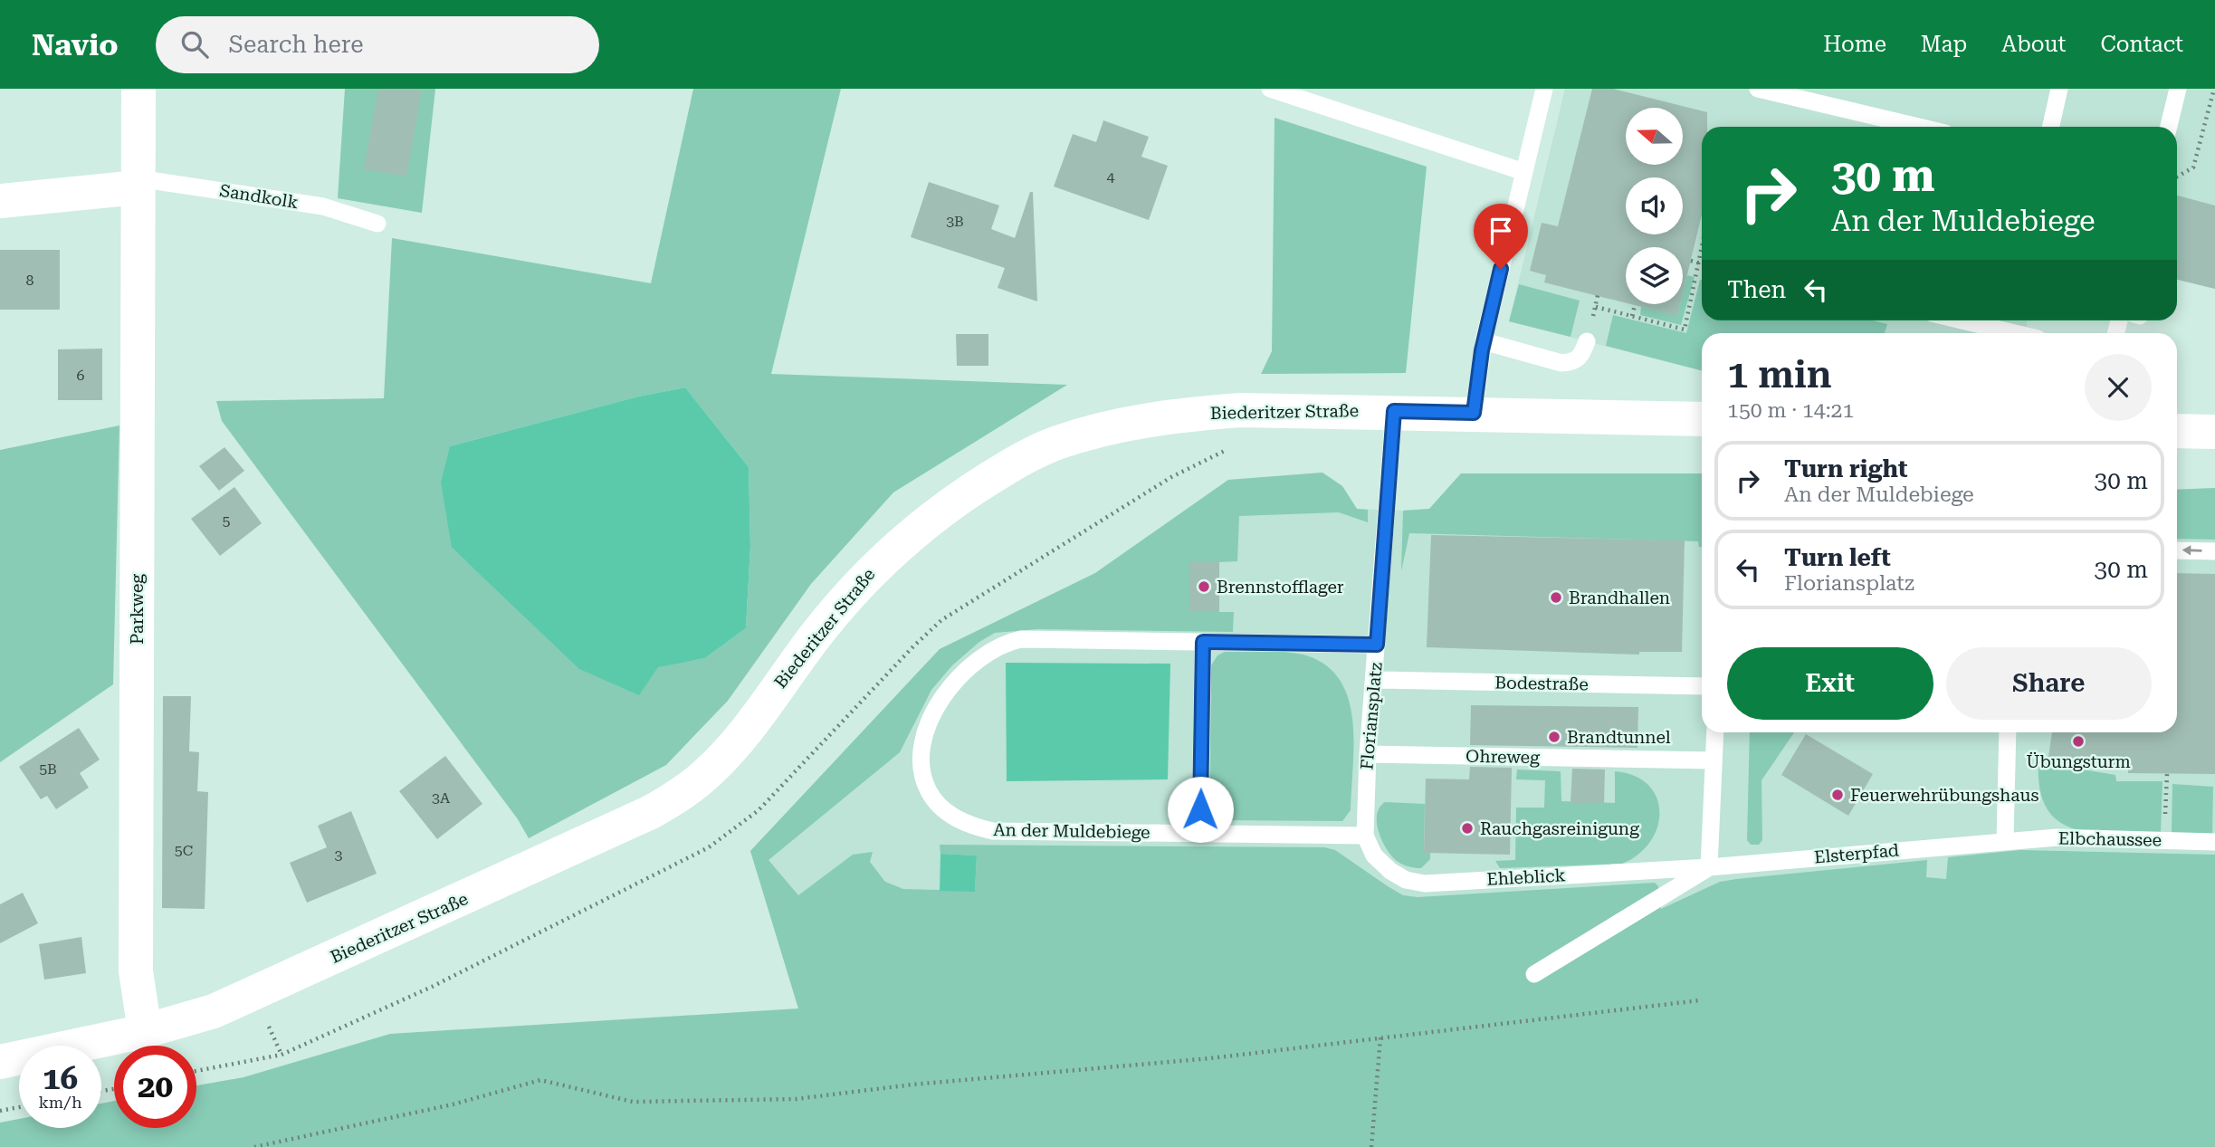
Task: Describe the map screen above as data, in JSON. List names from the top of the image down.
{
  "streets": {
    "street": ["Biederitzer Straße", "Parkweg"],
    "lane": [
      "Sandkolk",
      "Bodestraße",
      "Floriansplatz",
      "Ohreweg",
      "An der Muldebiege",
      "Elbchaussee",
      "Elsterpfad",
      "Ehleblick"
    ]
  },
  "crossings": [
    ["Sandkolk", "Parkweg"],
    ["Biederitzer Straße", "Parkweg"],
    ["Biederitzer Straße", "Floriansplatz"],
    ["Bodestraße", "Floriansplatz"],
    ["Floriansplatz", "Ohreweg"],
    ["Floriansplatz", "An der Muldebiege"],
    ["Floriansplatz", "Ehleblick"],
    ["An der Muldebiege", "Ehleblick"],
    ["Elbchaussee", "Elsterpfad"],
    ["Elsterpfad", "Ehleblick"]
  ],
  "places": [
    "Brennstofflager",
    "Brandhallen",
    "Brandtunnel",
    "Übungsturm",
    "Feuerwehrübungshaus",
    "Rauchgasreinigung"
  ],
  "house_numbers": [
    "4",
    "3B",
    "8",
    "6",
    "5",
    "5B",
    "3A",
    "5C",
    "3"
  ],
  "north": "left",
  "page": {
    "header": "Navio",
    "search": "Search here",
    "nav": [
      "Home",
      "Map",
      "About",
      "Contact"
    ],
    "turn": ["30 m", "An der Muldebiege"],
    "then": "Then",
    "heading": ["1 min", "150 m · 14:21"],
    "list": [
      {
        "name": "Turn right",
        "note": "An der Muldebiege",
        "value": "30 m"
      },
      {
        "name": "Turn left",
        "note": "Floriansplatz",
        "value": "30 m"
      }
    ],
    "buttons": ["Exit", "Share"],
    "speed": "16 km/h",
    "limit": "20"
  }
}
